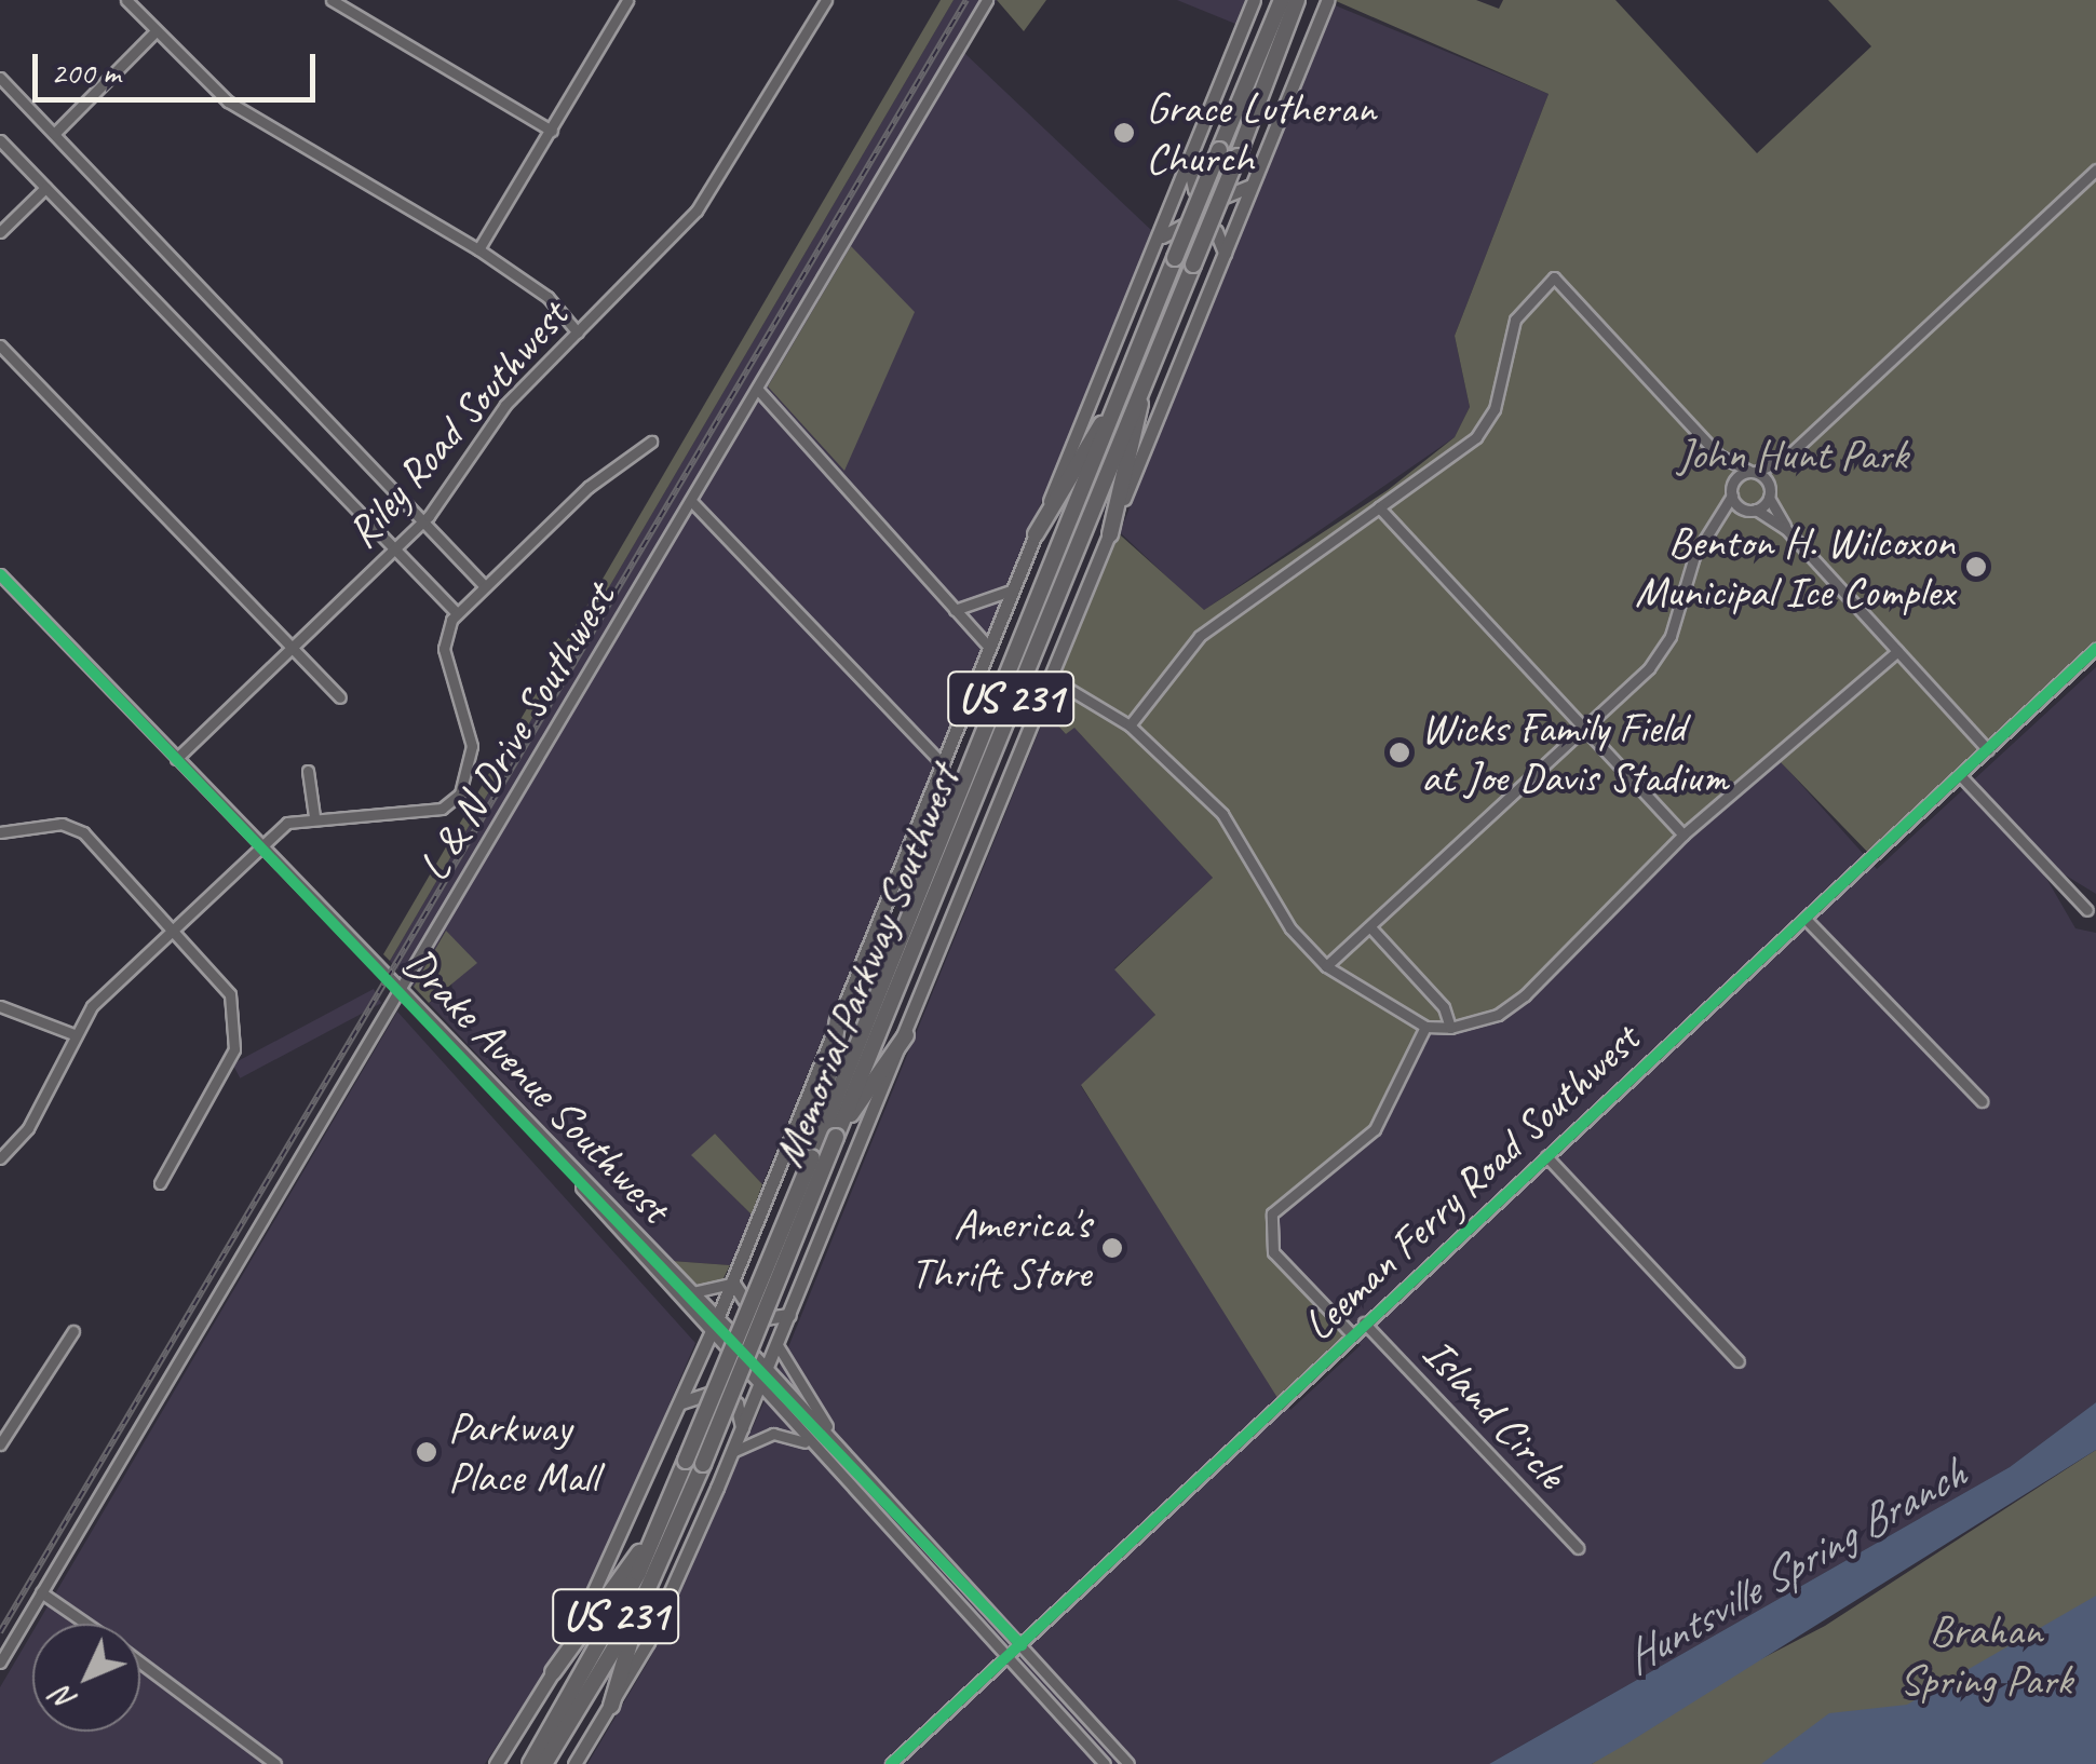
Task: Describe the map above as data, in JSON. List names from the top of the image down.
{
  "streets": {
    "highway": ["US 231", "Memorial Parkway Southwest"],
    "street": [
      "Riley Road Southwest",
      "L & N Drive Southwest",
      "Drake Avenue Southwest",
      "Leeman Ferry Road Southwest",
      "Island Circle"
    ]
  },
  "crossings": [
    ["Riley Road Southwest", "Drake Avenue Southwest"],
    ["L & N Drive Southwest", "Drake Avenue Southwest"],
    ["Drake Avenue Southwest", "Leeman Ferry Road Southwest"],
    ["Leeman Ferry Road Southwest", "Island Circle"]
  ],
  "water": ["Huntsville Spring Branch"],
  "parks": ["John Hunt Park", "Brahan Spring Park"],
  "places": [
    "Grace Lutheran Church",
    "Benton H. Wilcoxon Municipal Ice Complex",
    "Wicks Family Field at Joe Davis Stadium",
    "America's Thrift Store",
    "Parkway Place Mall"
  ],
  "scale_bar": "200 m",
  "north": "bottom left"
}
